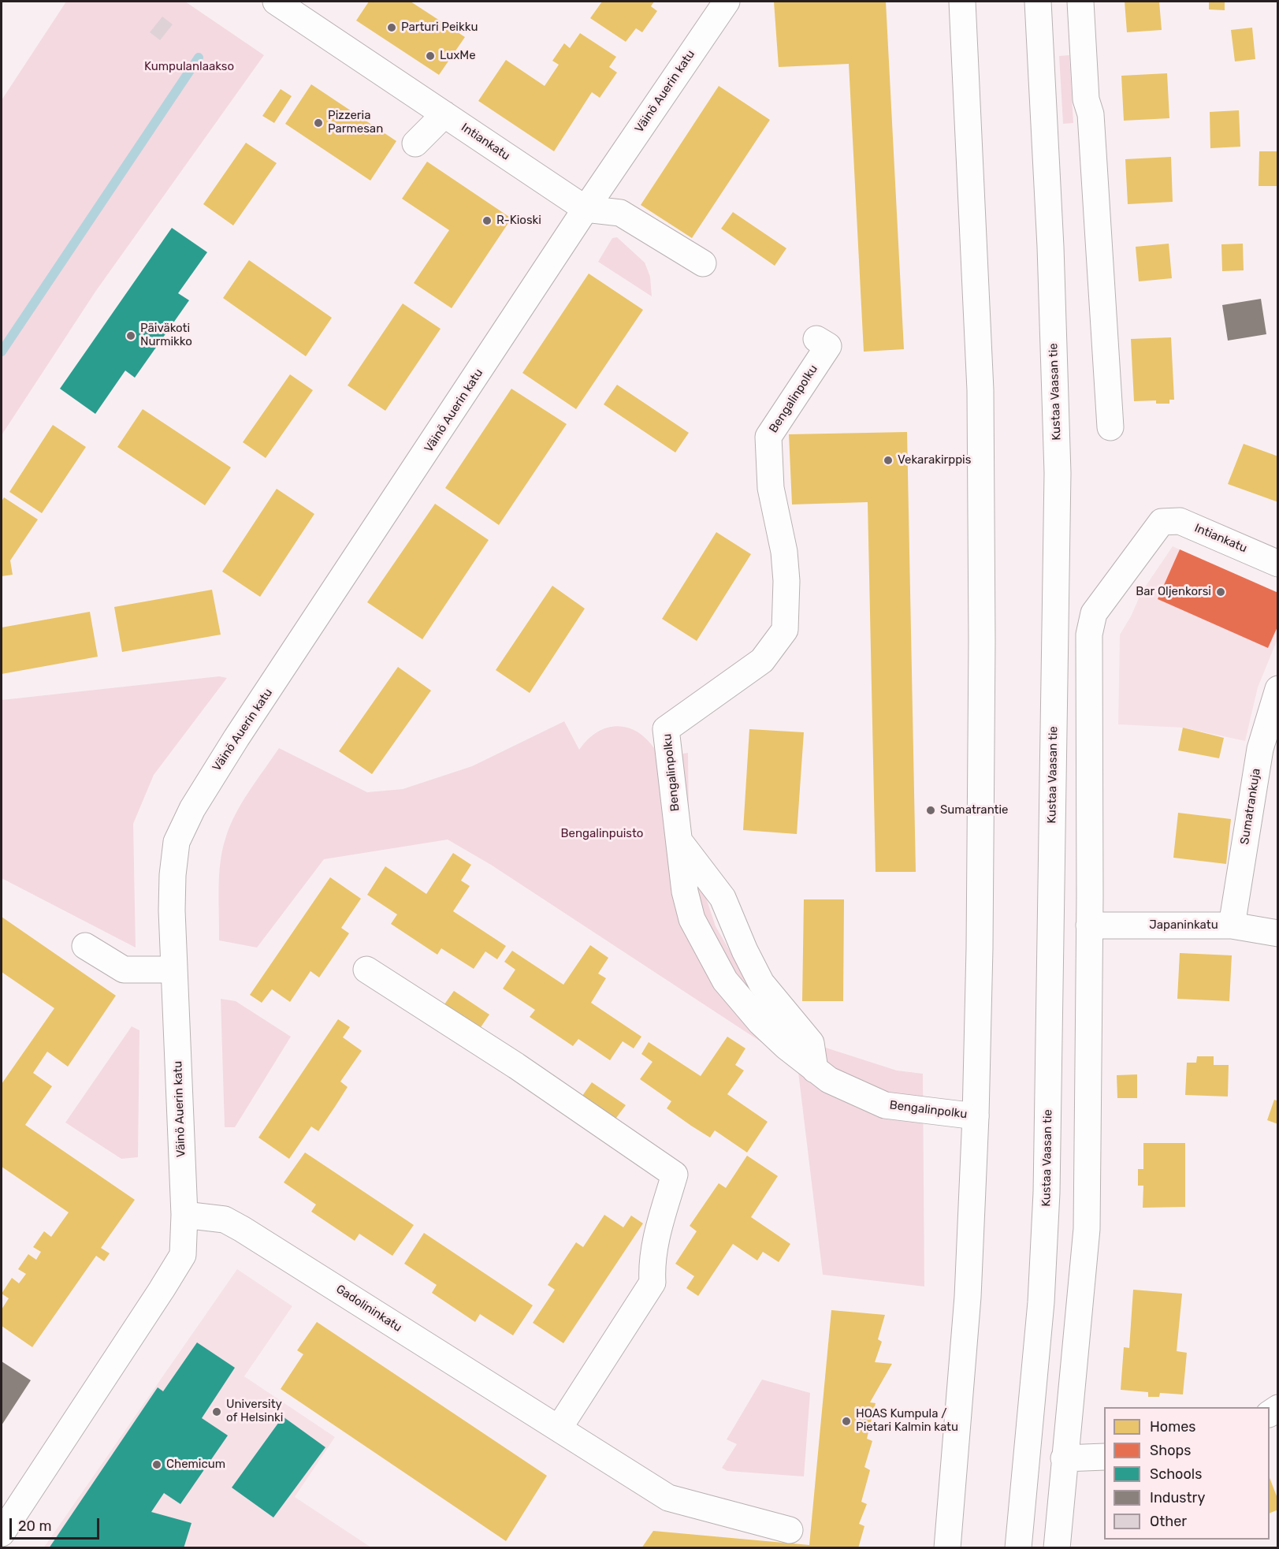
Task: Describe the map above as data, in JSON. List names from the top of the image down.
{
  "streets": {
    "street": [
      "Väinö Auerin katu",
      "Intiankatu",
      "Kustaa Vaasan tie",
      "Bengalinpolku",
      "Sumatrankuja",
      "Japaninkatu",
      "Gadolininkatu"
    ]
  },
  "crossings": [
    ["Väinö Auerin katu", "Intiankatu"],
    ["Väinö Auerin katu", "Gadolininkatu"],
    ["Intiankatu", "Japaninkatu"],
    ["Sumatrankuja", "Japaninkatu"]
  ],
  "parks": ["Kumpulanlaakso", "Bengalinpuisto"],
  "places": [
    "Parturi Peikku",
    "LuxMe",
    "Pizzeria Parmesan",
    "R-Kioski",
    "Päiväkoti Nurmikko",
    "Vekarakirppis",
    "Bar Oljenkorsi",
    "Sumatrantie",
    "University of Helsinki",
    "HOAS Kumpula / Pietari Kalmin katu",
    "Chemicum"
  ],
  "legend": [
    "Homes",
    "Shops",
    "Schools",
    "Industry",
    "Other"
  ],
  "scale_bar": "20 m"
}
